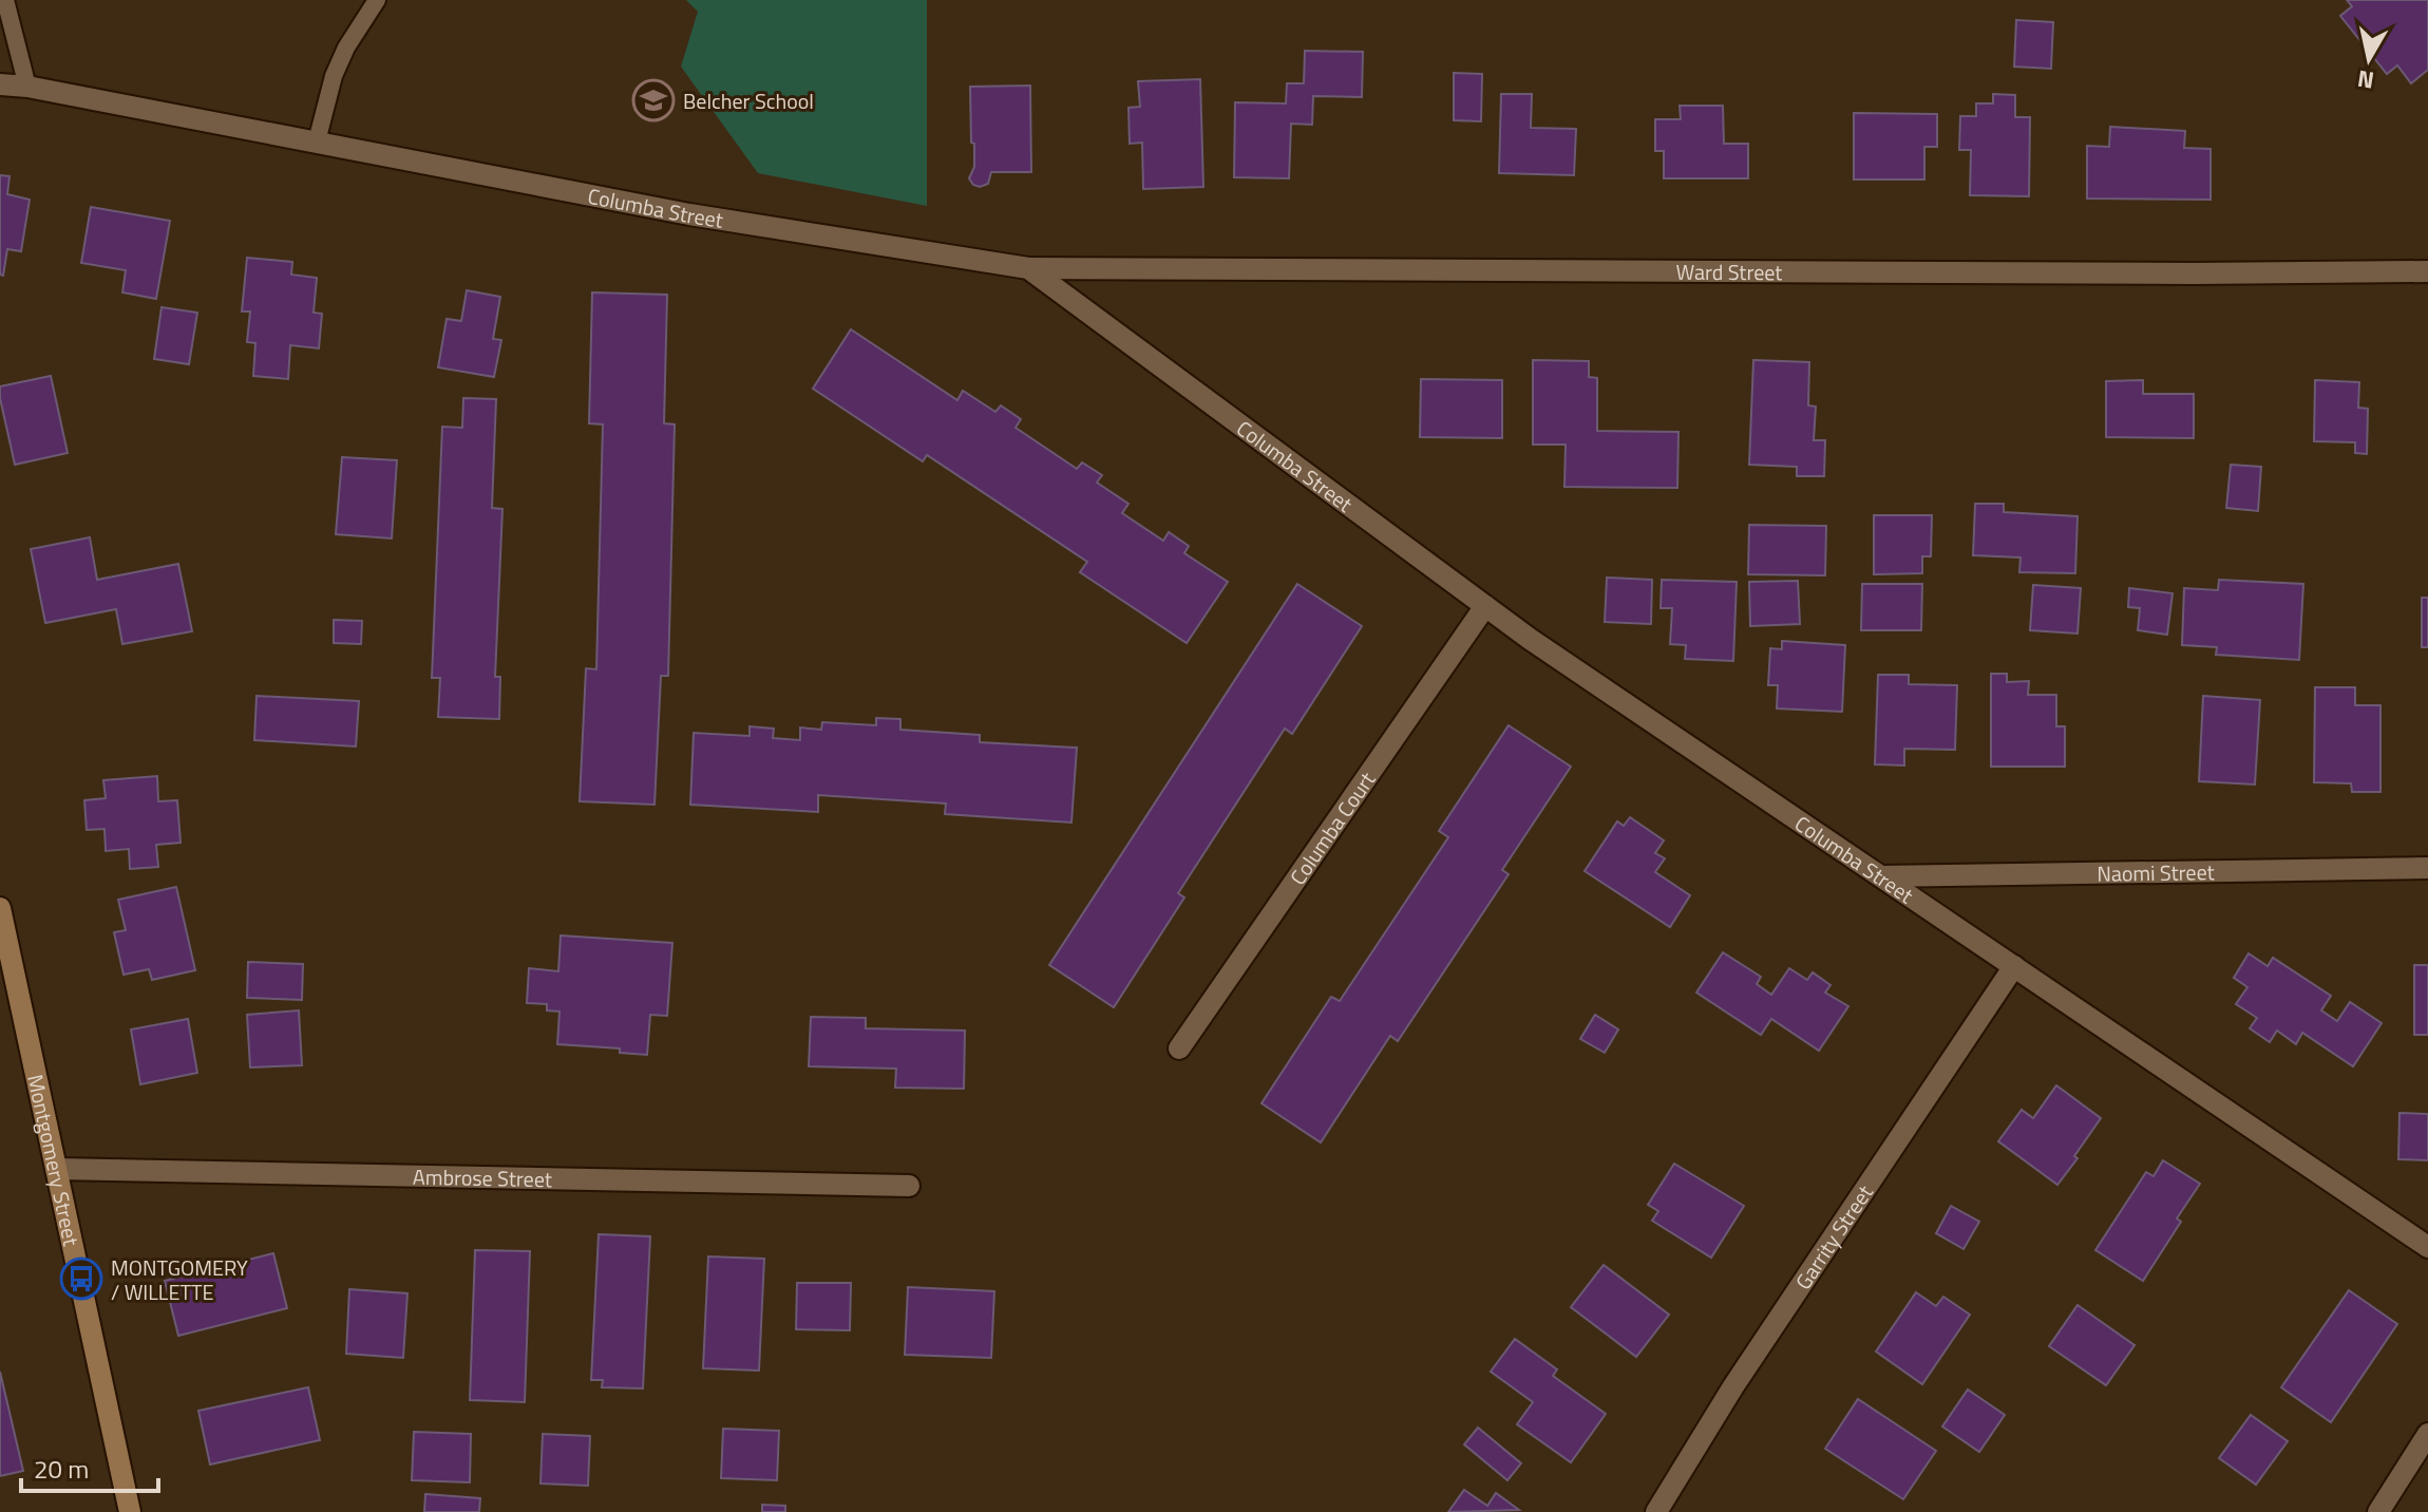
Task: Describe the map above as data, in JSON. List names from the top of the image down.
{
  "streets": {
    "main road": ["Montgomery Street"],
    "street": [
      "Columba Street",
      "Ward Street",
      "Columba Court",
      "Naomi Street",
      "Ambrose Street",
      "Garrity Street"
    ]
  },
  "crossings": [
    ["Columba Street", "Ward Street"],
    ["Columba Street", "Columba Court"],
    ["Columba Street", "Naomi Street"],
    ["Columba Street", "Garrity Street"],
    ["Montgomery Street", "Ambrose Street"]
  ],
  "places": {
    "school or university": ["Belcher School"],
    "bus stop": ["MONTGOMERY / WILLETTE"]
  },
  "scale_bar": "20 m",
  "north": "bottom"
}
